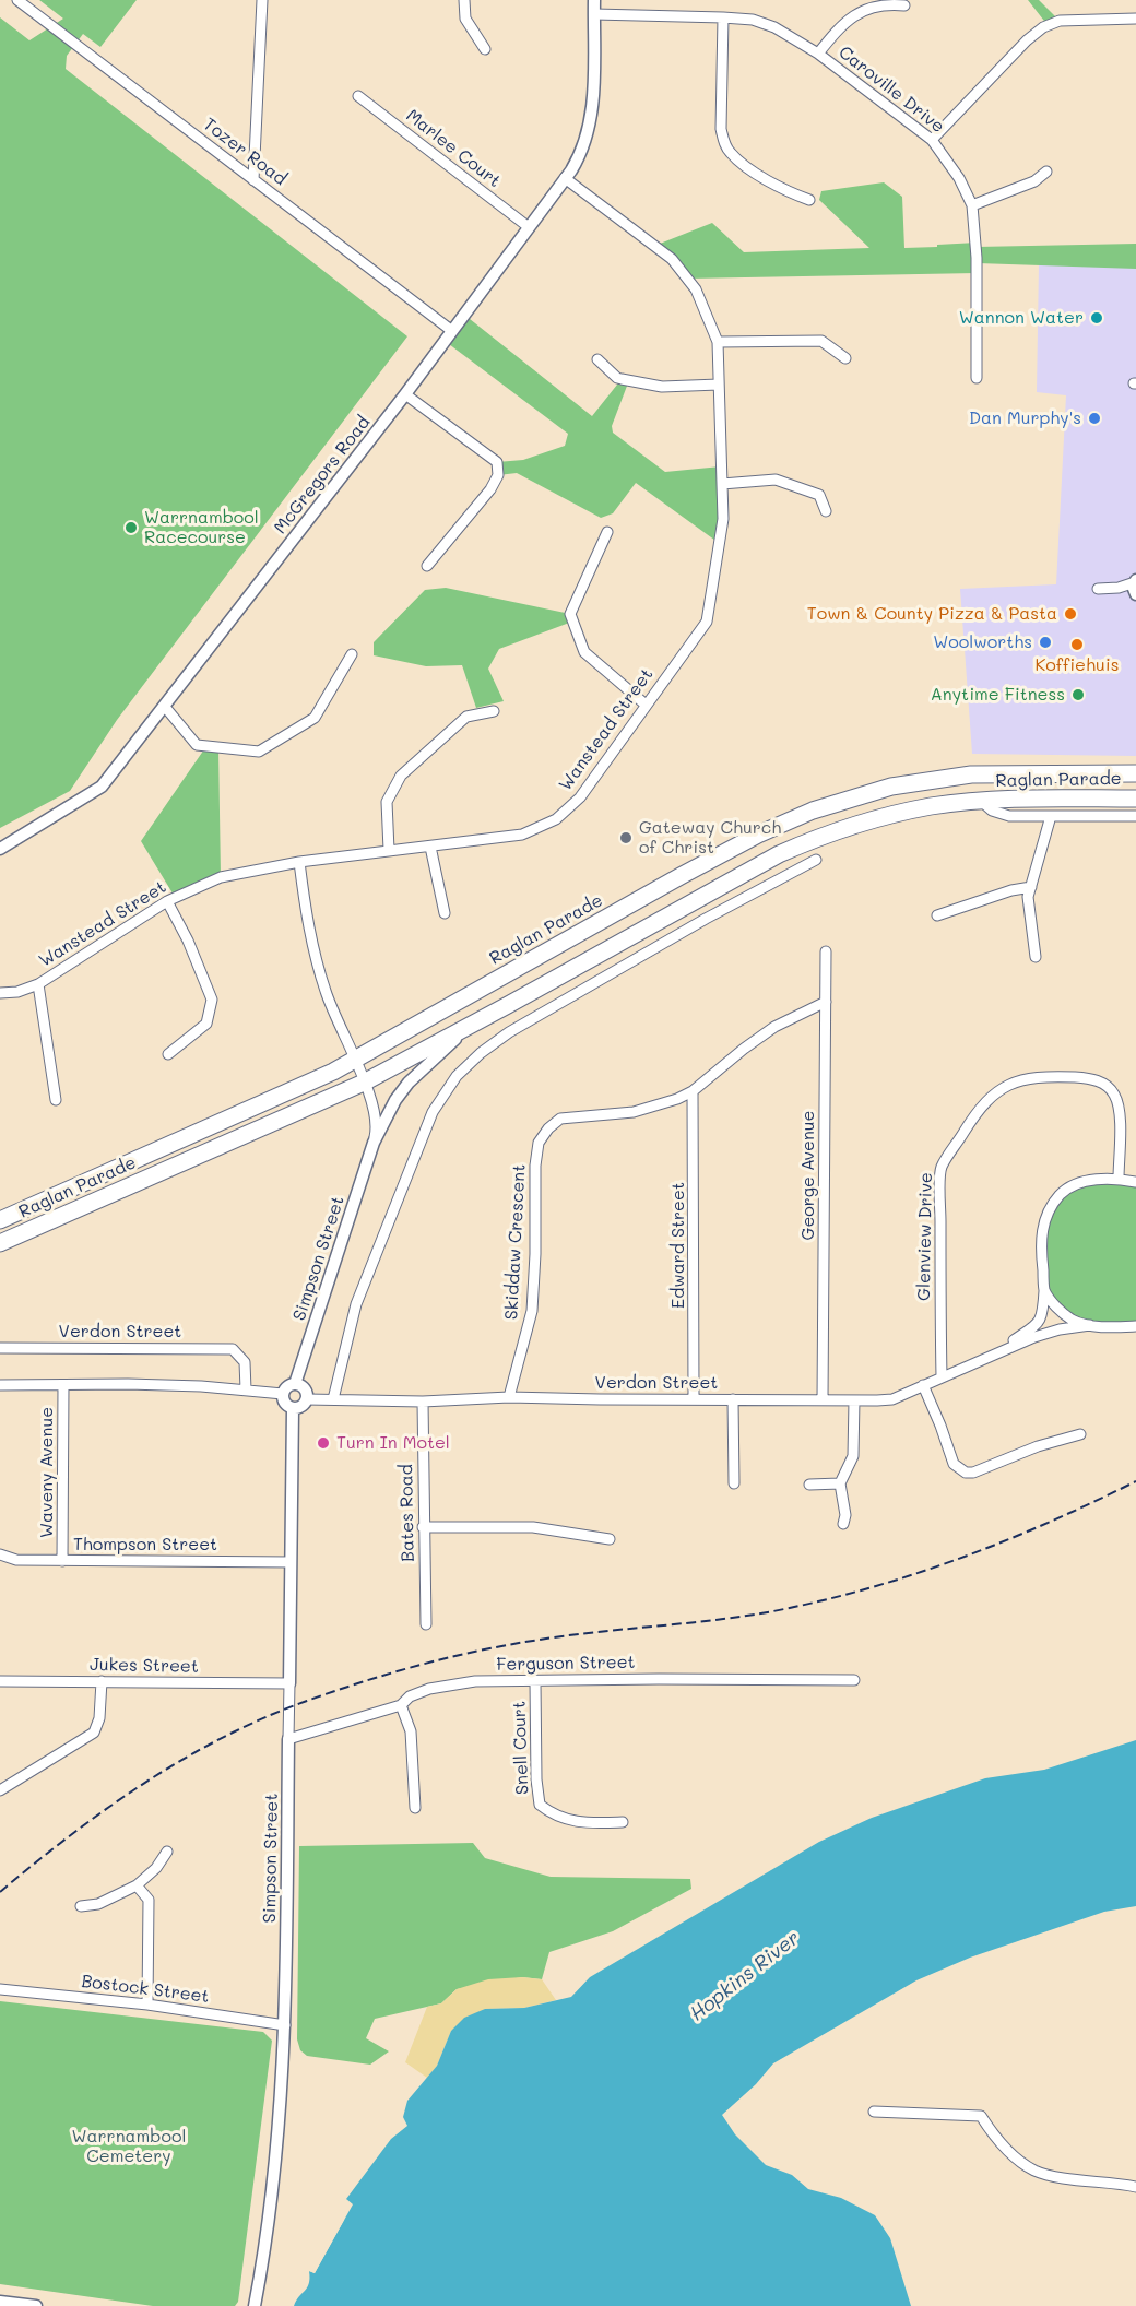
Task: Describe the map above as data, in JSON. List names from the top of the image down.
{
  "streets": {
    "highway": ["Raglan Parade"],
    "street": [
      "Caroville Drive",
      "Marlee Court",
      "Tozer Road",
      "McGregors Road",
      "Wanstead Street",
      "George Avenue",
      "Glenview Drive",
      "Skiddaw Crescent",
      "Edward Street",
      "Simpson Street",
      "Verdon Street",
      "Waveny Avenue",
      "Bates Road",
      "Thompson Street",
      "Ferguson Street",
      "Jukes Street",
      "Snell Court",
      "Bostock Street"
    ]
  },
  "crossings": [
    ["Caroville Drive", "McGregors Road"],
    ["Marlee Court", "McGregors Road"],
    ["Tozer Road", "McGregors Road"],
    ["McGregors Road", "Wanstead Street"],
    ["Wanstead Street", "Simpson Street"],
    ["Raglan Parade", "Simpson Street"],
    ["George Avenue", "Skiddaw Crescent"],
    ["George Avenue", "Verdon Street"],
    ["Glenview Drive", "Verdon Street"],
    ["Skiddaw Crescent", "Edward Street"],
    ["Skiddaw Crescent", "Verdon Street"],
    ["Edward Street", "Verdon Street"],
    ["Simpson Street", "Verdon Street"],
    ["Simpson Street", "Thompson Street"],
    ["Simpson Street", "Ferguson Street"],
    ["Simpson Street", "Jukes Street"],
    ["Simpson Street", "Bostock Street"],
    ["Verdon Street", "Bates Road"],
    ["Waveny Avenue", "Thompson Street"],
    ["Ferguson Street", "Snell Court"]
  ],
  "water": ["Hopkins River"],
  "parks": ["Warrnambool Cemetery"],
  "places": [
    "Wannon Water",
    "Dan Murphy's",
    "Warrnambool Racecourse",
    "Town & County Pizza & Pasta",
    "Woolworths",
    "Koffiehuis",
    "Anytime Fitness",
    "Gateway Church of Christ",
    "Turn In Motel"
  ]
}
